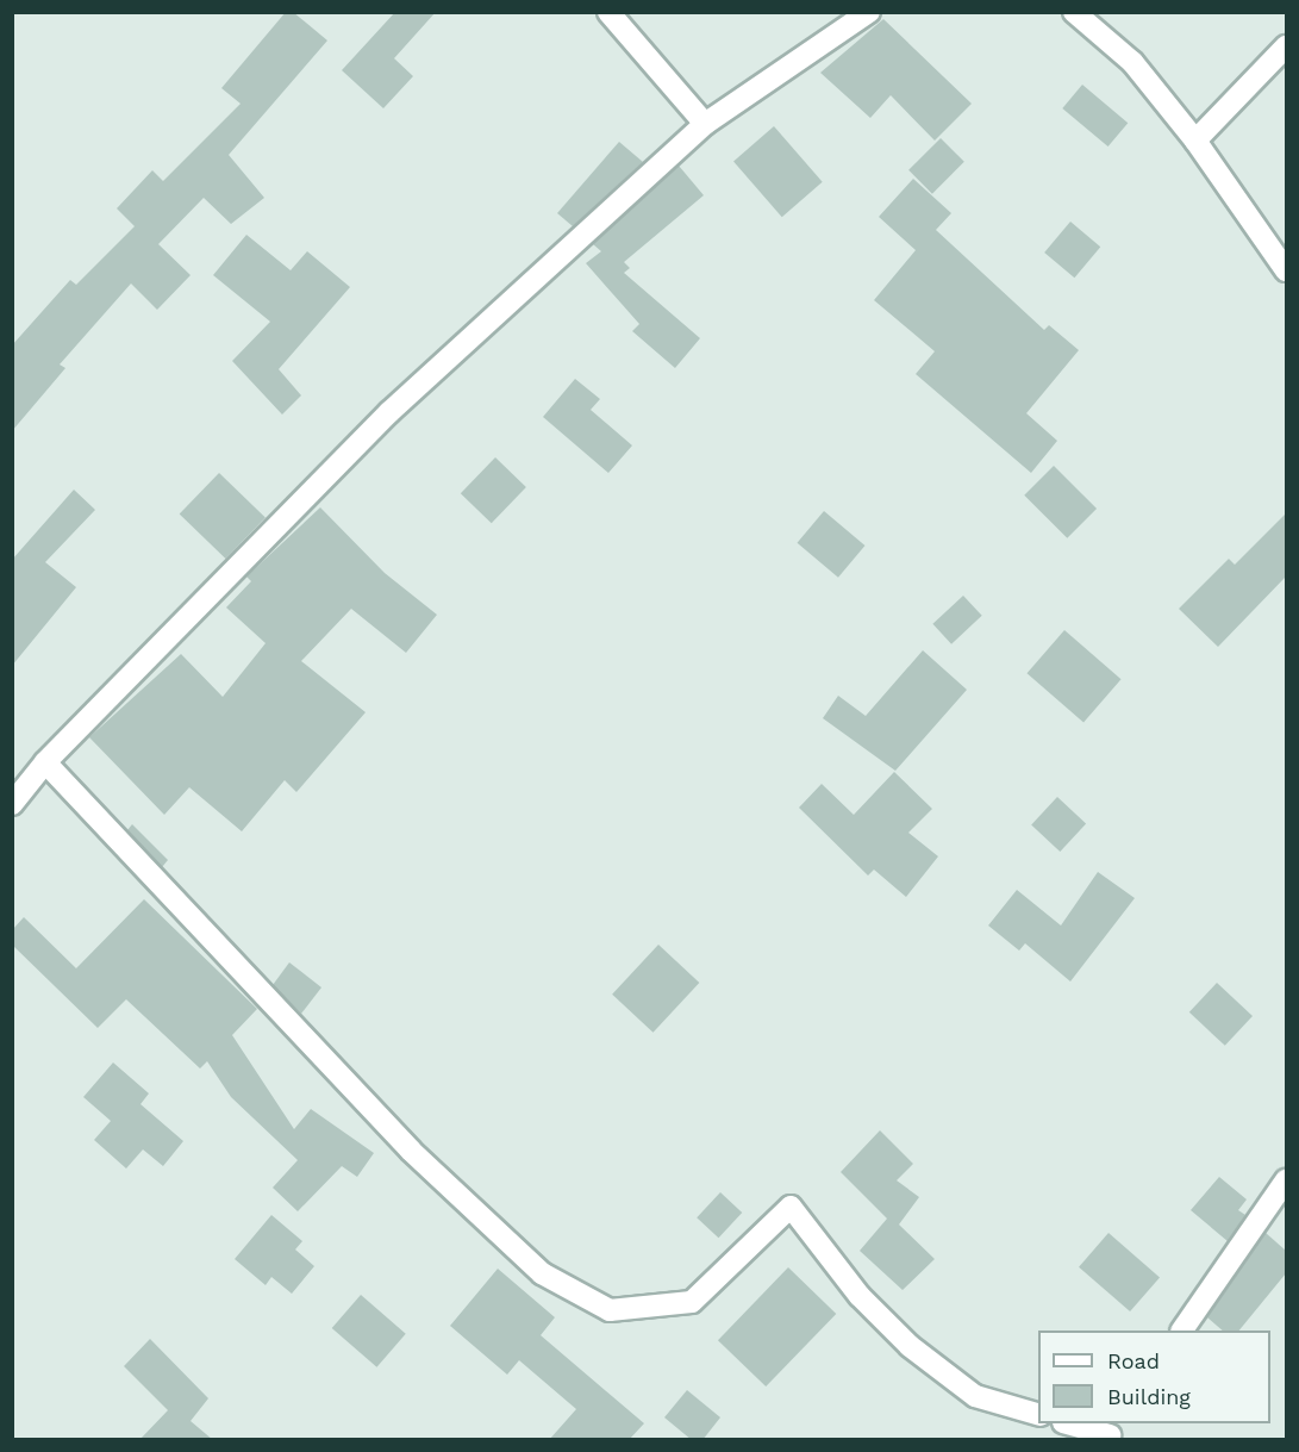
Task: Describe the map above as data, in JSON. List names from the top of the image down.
{
  "legend": ["Road", "Building"]
}
